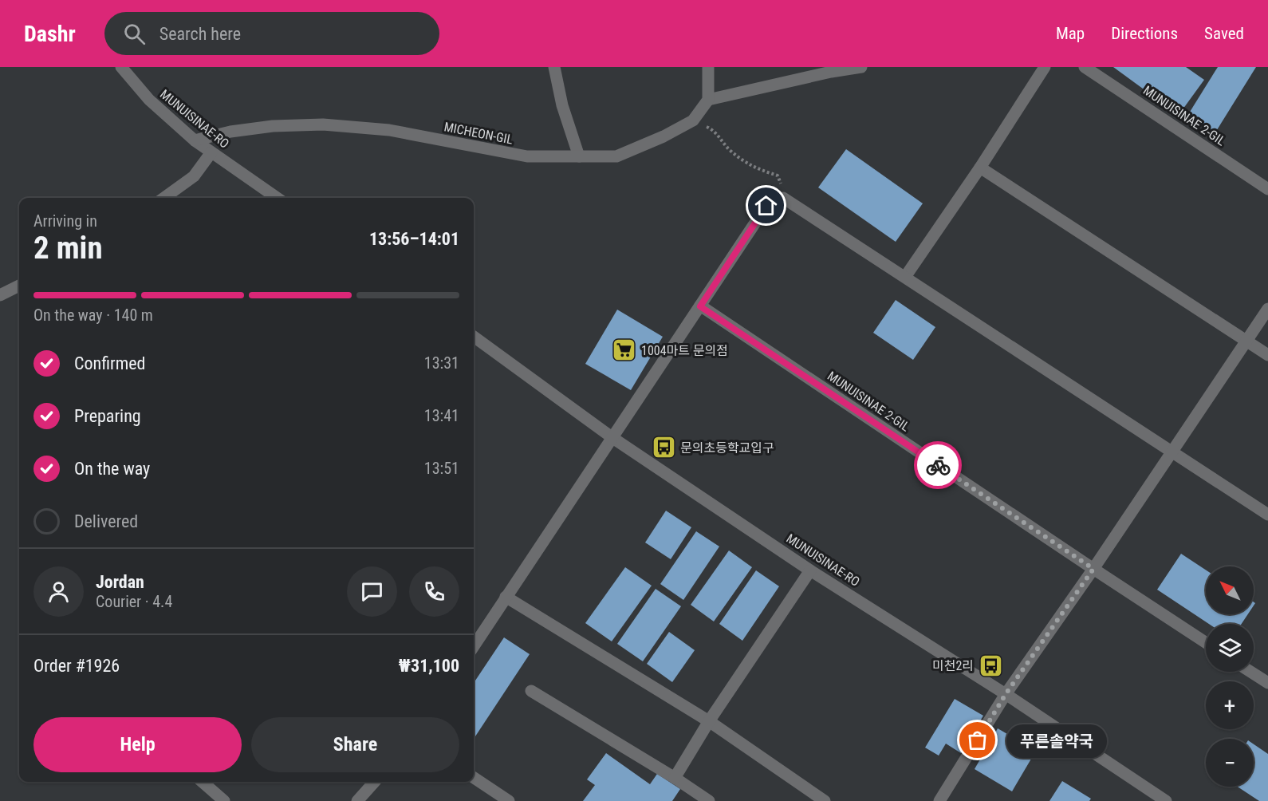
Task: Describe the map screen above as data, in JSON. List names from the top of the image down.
{
  "streets": {
    "street": ["MUNUISINAE 2-GIL", "MUNUISINAE-RO", "MICHEON-GIL"]
  },
  "crossings": [
    ["MUNUISINAE-RO", "MICHEON-GIL"]
  ],
  "places": {
    "supermarket": ["1004마트 문의점"],
    "bus stop": ["문의초등학교입구", "미천2리"],
    "other": ["푸른솔약국"]
  },
  "north": "top left",
  "page": {
    "header": "Dashr",
    "search": "Search here",
    "nav": ["Map", "Directions", "Saved"],
    "heading": ["2 min", "Arriving in", "13:56–14:01"],
    "panel": [
      "Jordan",
      "Courier · 4.4",
      "Order #1926",
      "₩31,100"
    ],
    "bar": "On the way · 140 m",
    "list": [
      ["Confirmed", "13:31"],
      ["Preparing", "13:41"],
      ["On the way", "13:51"],
      "Delivered"
    ],
    "map_buttons": ["+", "−"],
    "buttons": ["Help", "Share"],
    "bubble": "푸른솔약국"
  }
}
